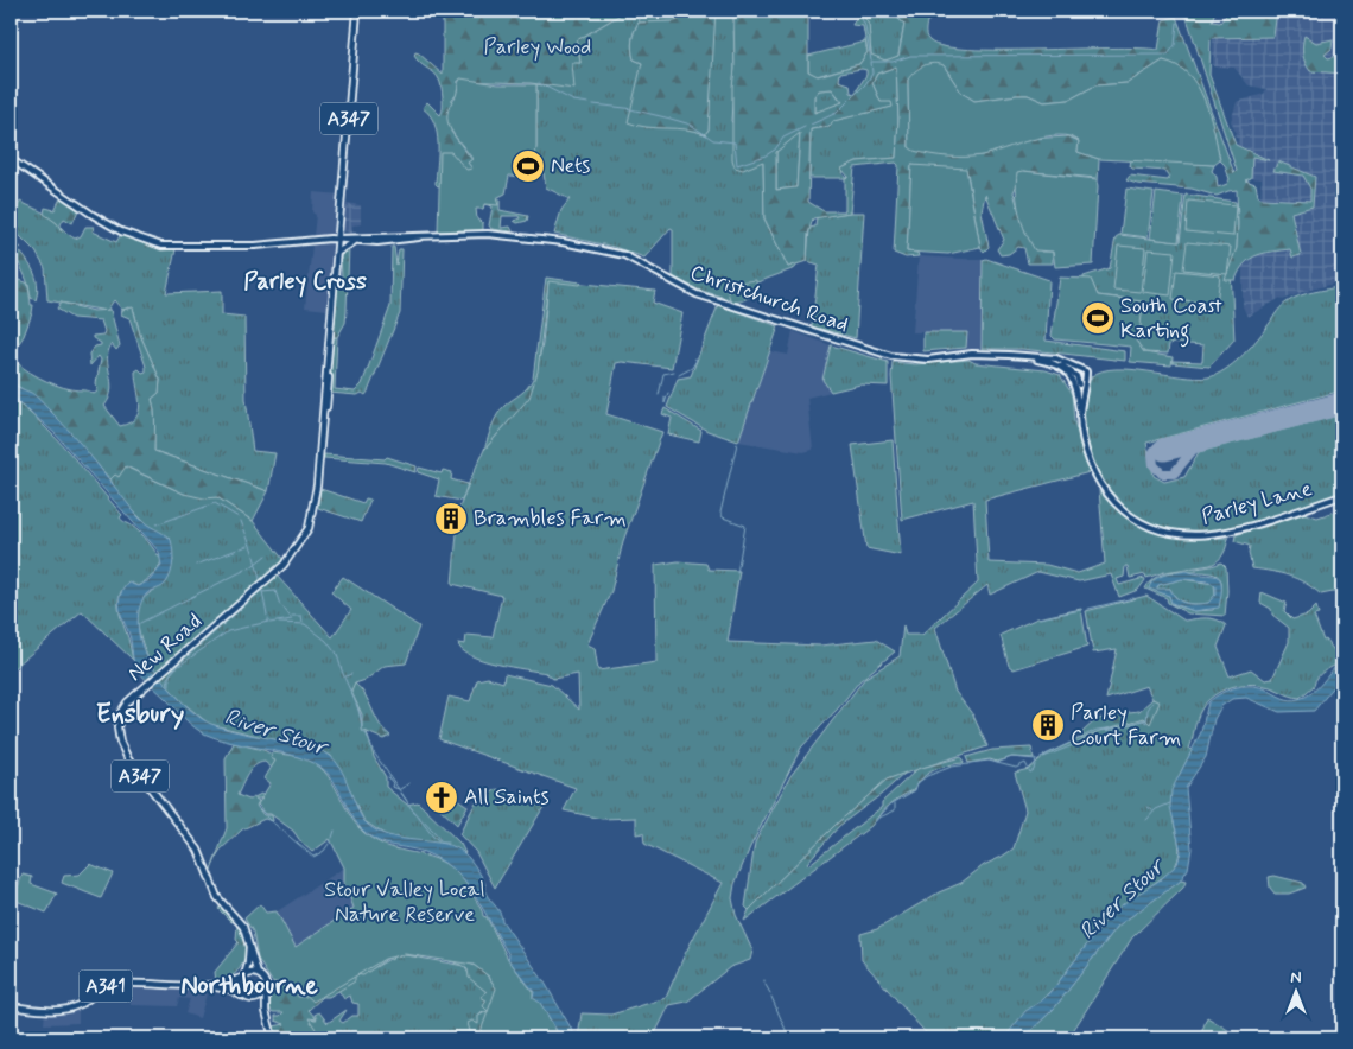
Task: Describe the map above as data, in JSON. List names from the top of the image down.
{
  "streets": {
    "main road": [
      "A347",
      "Christchurch Road",
      "Parley Lane",
      "New Road",
      "A341"
    ]
  },
  "crossings": [
    ["Christchurch Road", "Parley Lane"],
    ["Christchurch Road", "New Road"],
    ["New Road", "A341"]
  ],
  "districts": ["Parley Cross", "Ensbury", "Northbourne"],
  "water": ["River Stour"],
  "parks": ["Parley Wood", "Stour Valley Local Nature Reserve"],
  "places": {
    "sports": ["Nets", "South Coast Karting"],
    "building": ["Brambles Farm", "Parley Court Farm"],
    "church": ["All Saints"]
  },
  "north": "top"
}
